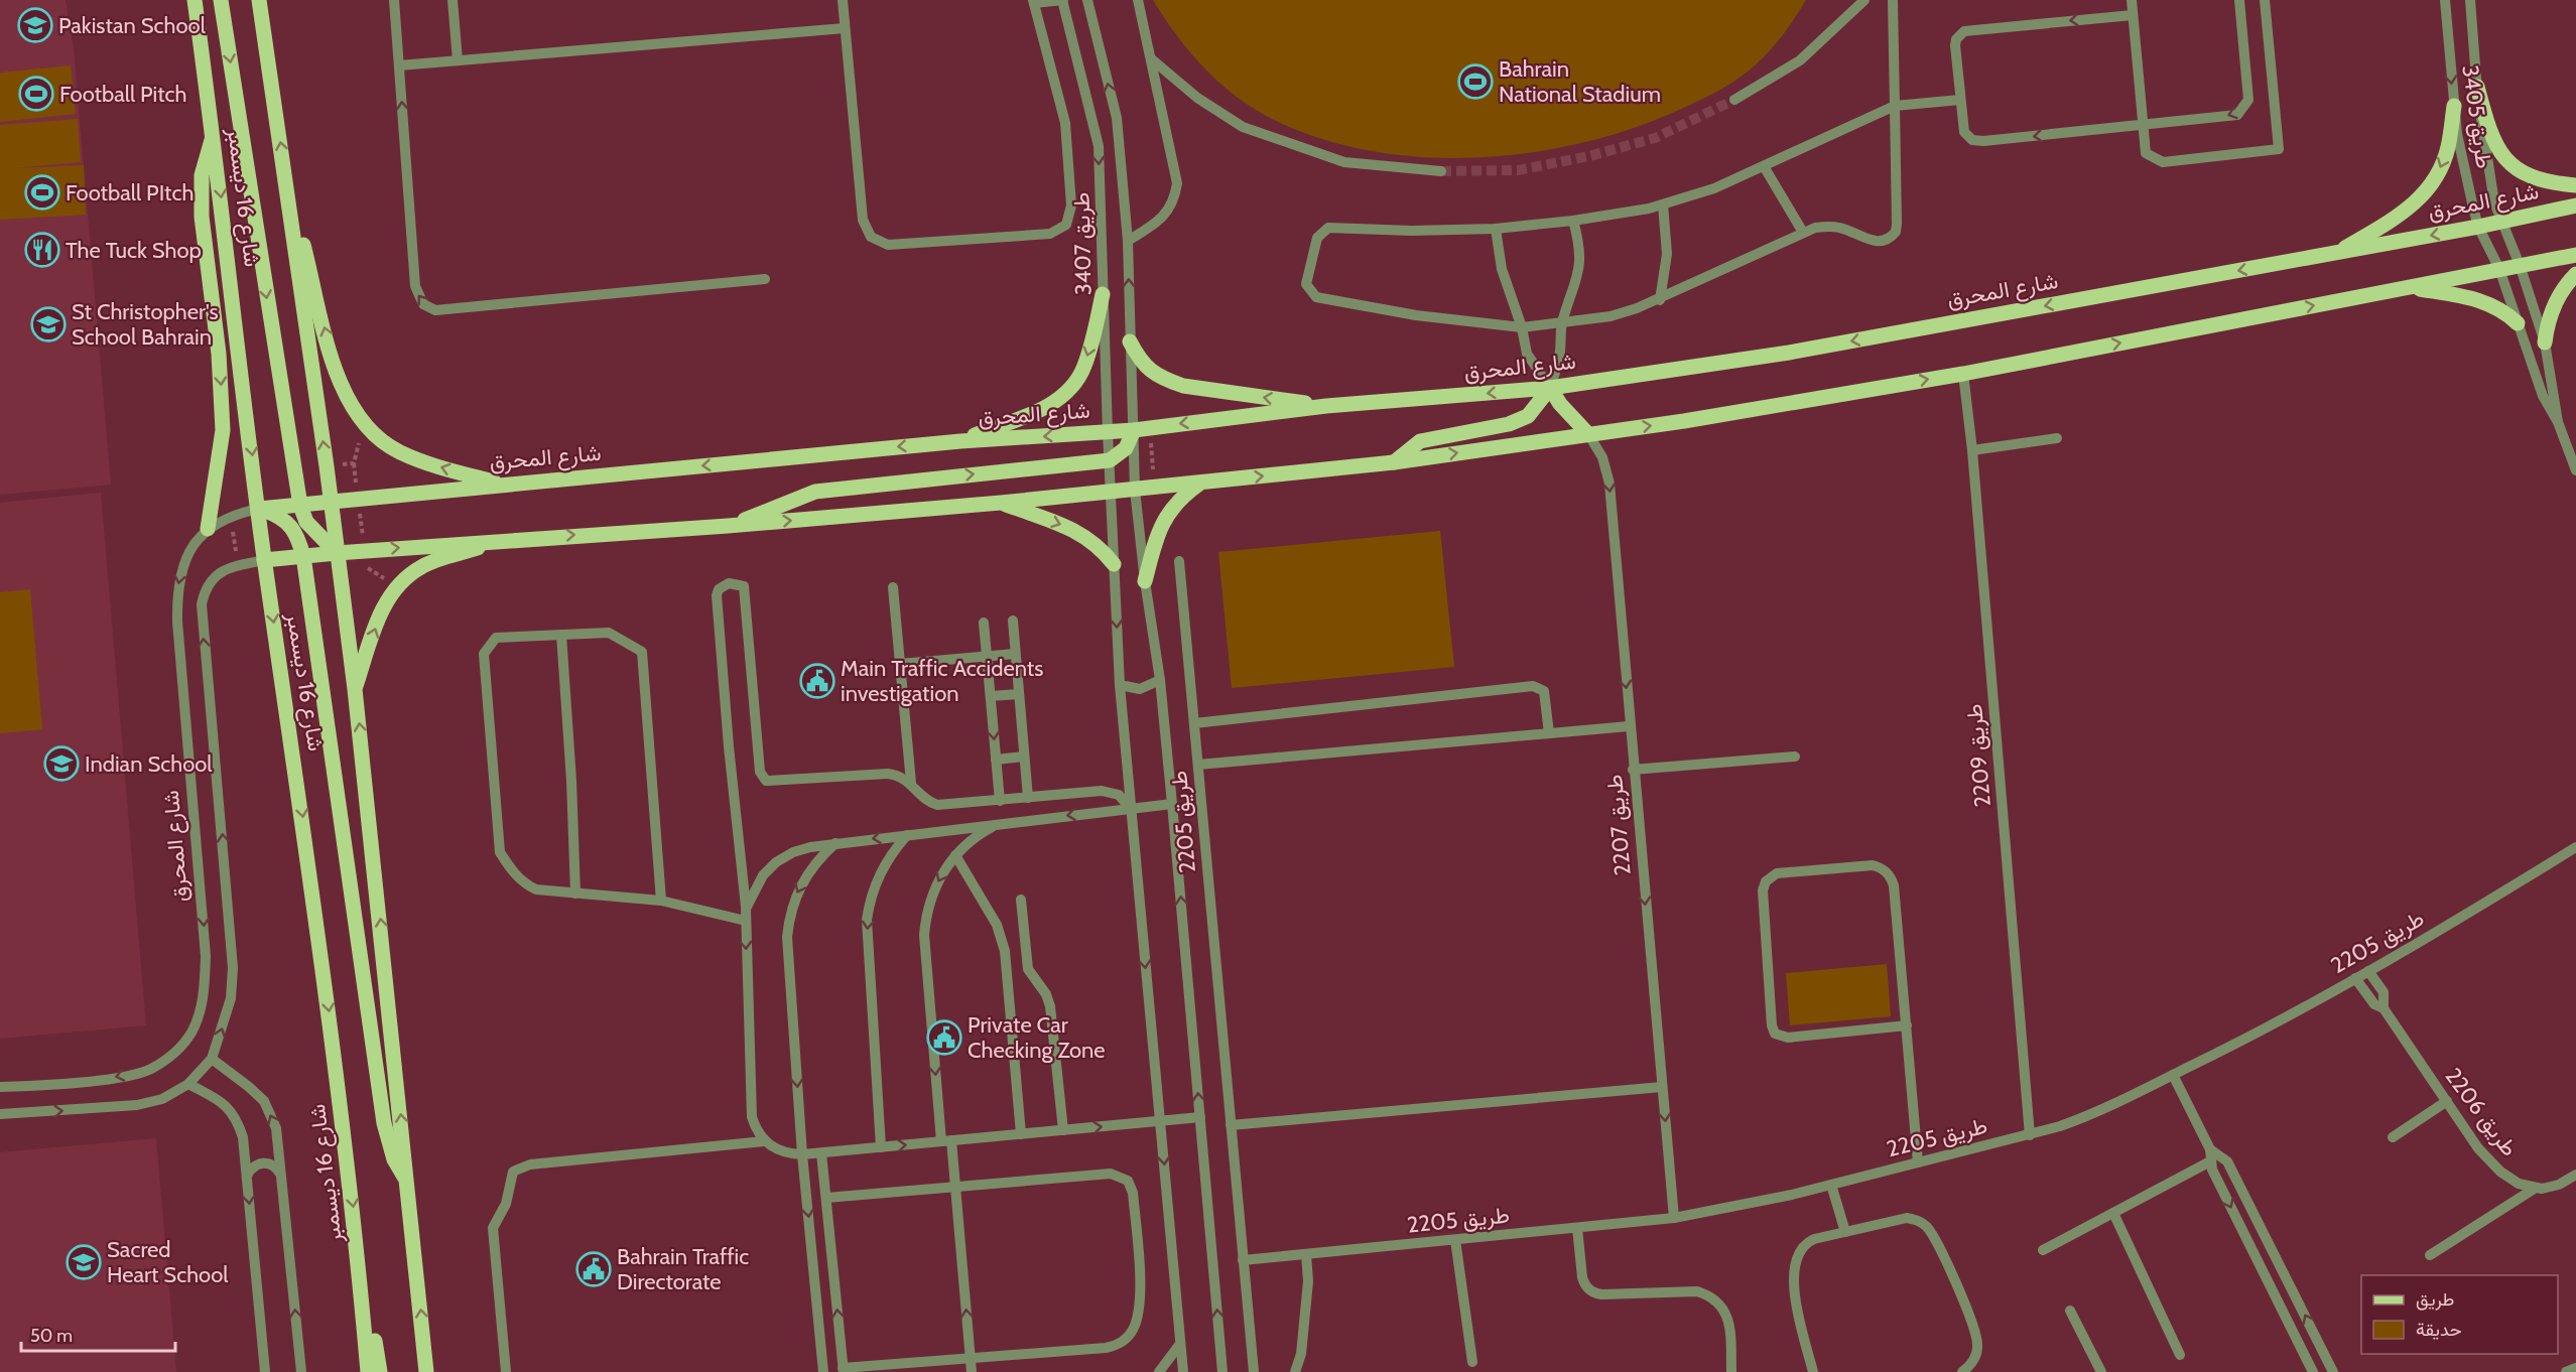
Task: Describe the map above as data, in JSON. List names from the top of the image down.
{
  "streets": {
    "main road": ["شارع 16 ديسمبر", "شارع المحرق"],
    "street": [
      "طريق 3405",
      "طريق 3407",
      "طريق 2209",
      "طريق 2205",
      "طريق 2207",
      "طريق 2206"
    ]
  },
  "crossings": [
    ["طريق 3405", "شارع المحرق"],
    ["شارع 16 ديسمبر", "شارع المحرق"],
    ["شارع المحرق", "طريق 3407"],
    ["شارع المحرق", "طريق 2209"],
    ["شارع المحرق", "طريق 2207"],
    ["طريق 2209", "طريق 2205"],
    ["طريق 2205", "طريق 2207"],
    ["طريق 2205", "طريق 2206"]
  ],
  "one_way": ["طريق 2207"],
  "places": {
    "school or university": [
      "Pakistan School",
      "St Christopher's School Bahrain",
      "Indian School",
      "Sacred Heart School"
    ],
    "sports": ["Bahrain National Stadium", "Football Pitch", "Football PItch"],
    "restaurant": ["The Tuck Shop"],
    "public building": ["Main Traffic Accidents investigation", "Private Car Checking Zone", "Bahrain Traffic Directorate"]
  },
  "legend": ["طريق", "حديقة"],
  "scale_bar": "50 m"
}
